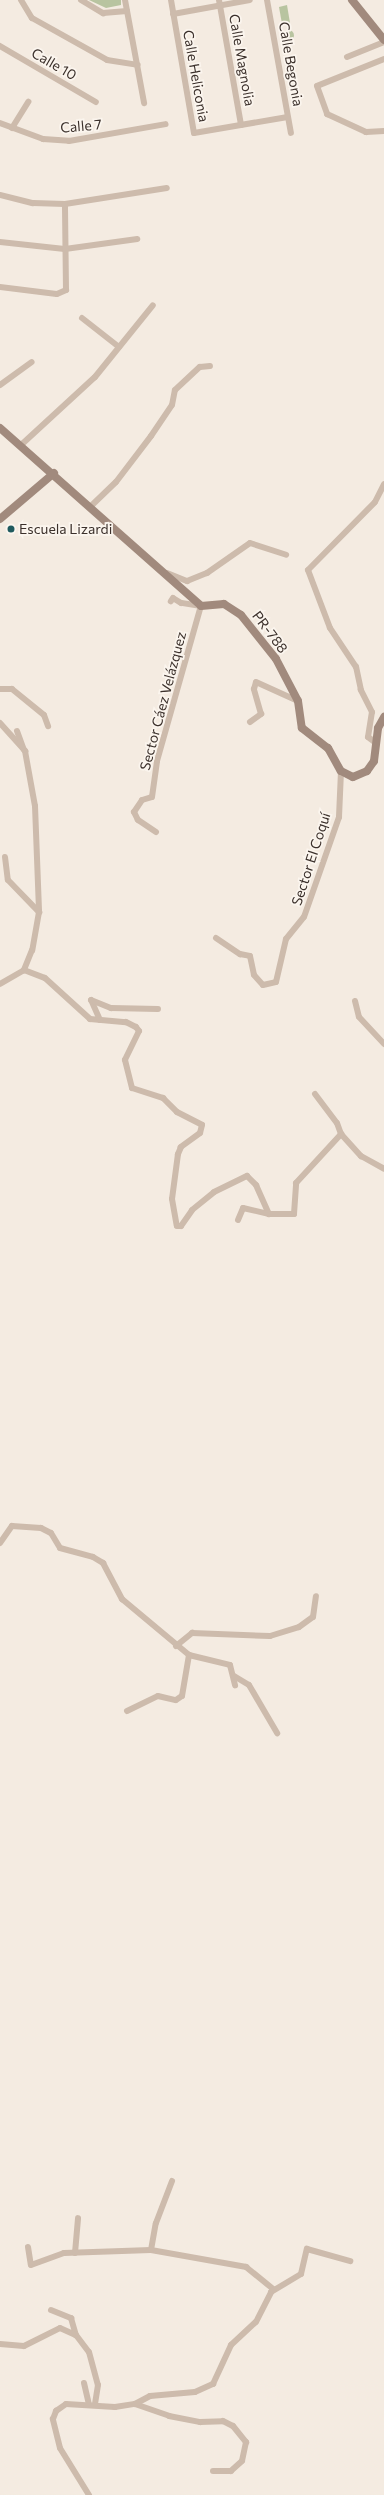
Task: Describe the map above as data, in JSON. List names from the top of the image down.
{
  "streets": {
    "street": [
      "Calle Magnolia",
      "Calle 10",
      "Calle Begonia",
      "Calle Heliconia",
      "Calle 7",
      "PR-788",
      "Sector Cáez Velázquez",
      "Sector El Coquí"
    ]
  },
  "crossings": [
    ["Calle Magnolia", "Calle Heliconia"],
    ["Calle Begonia", "Calle Heliconia"],
    ["PR-788", "Sector Cáez Velázquez"],
    ["PR-788", "Sector El Coquí"]
  ],
  "places": ["Escuela Lizardi"]
}
